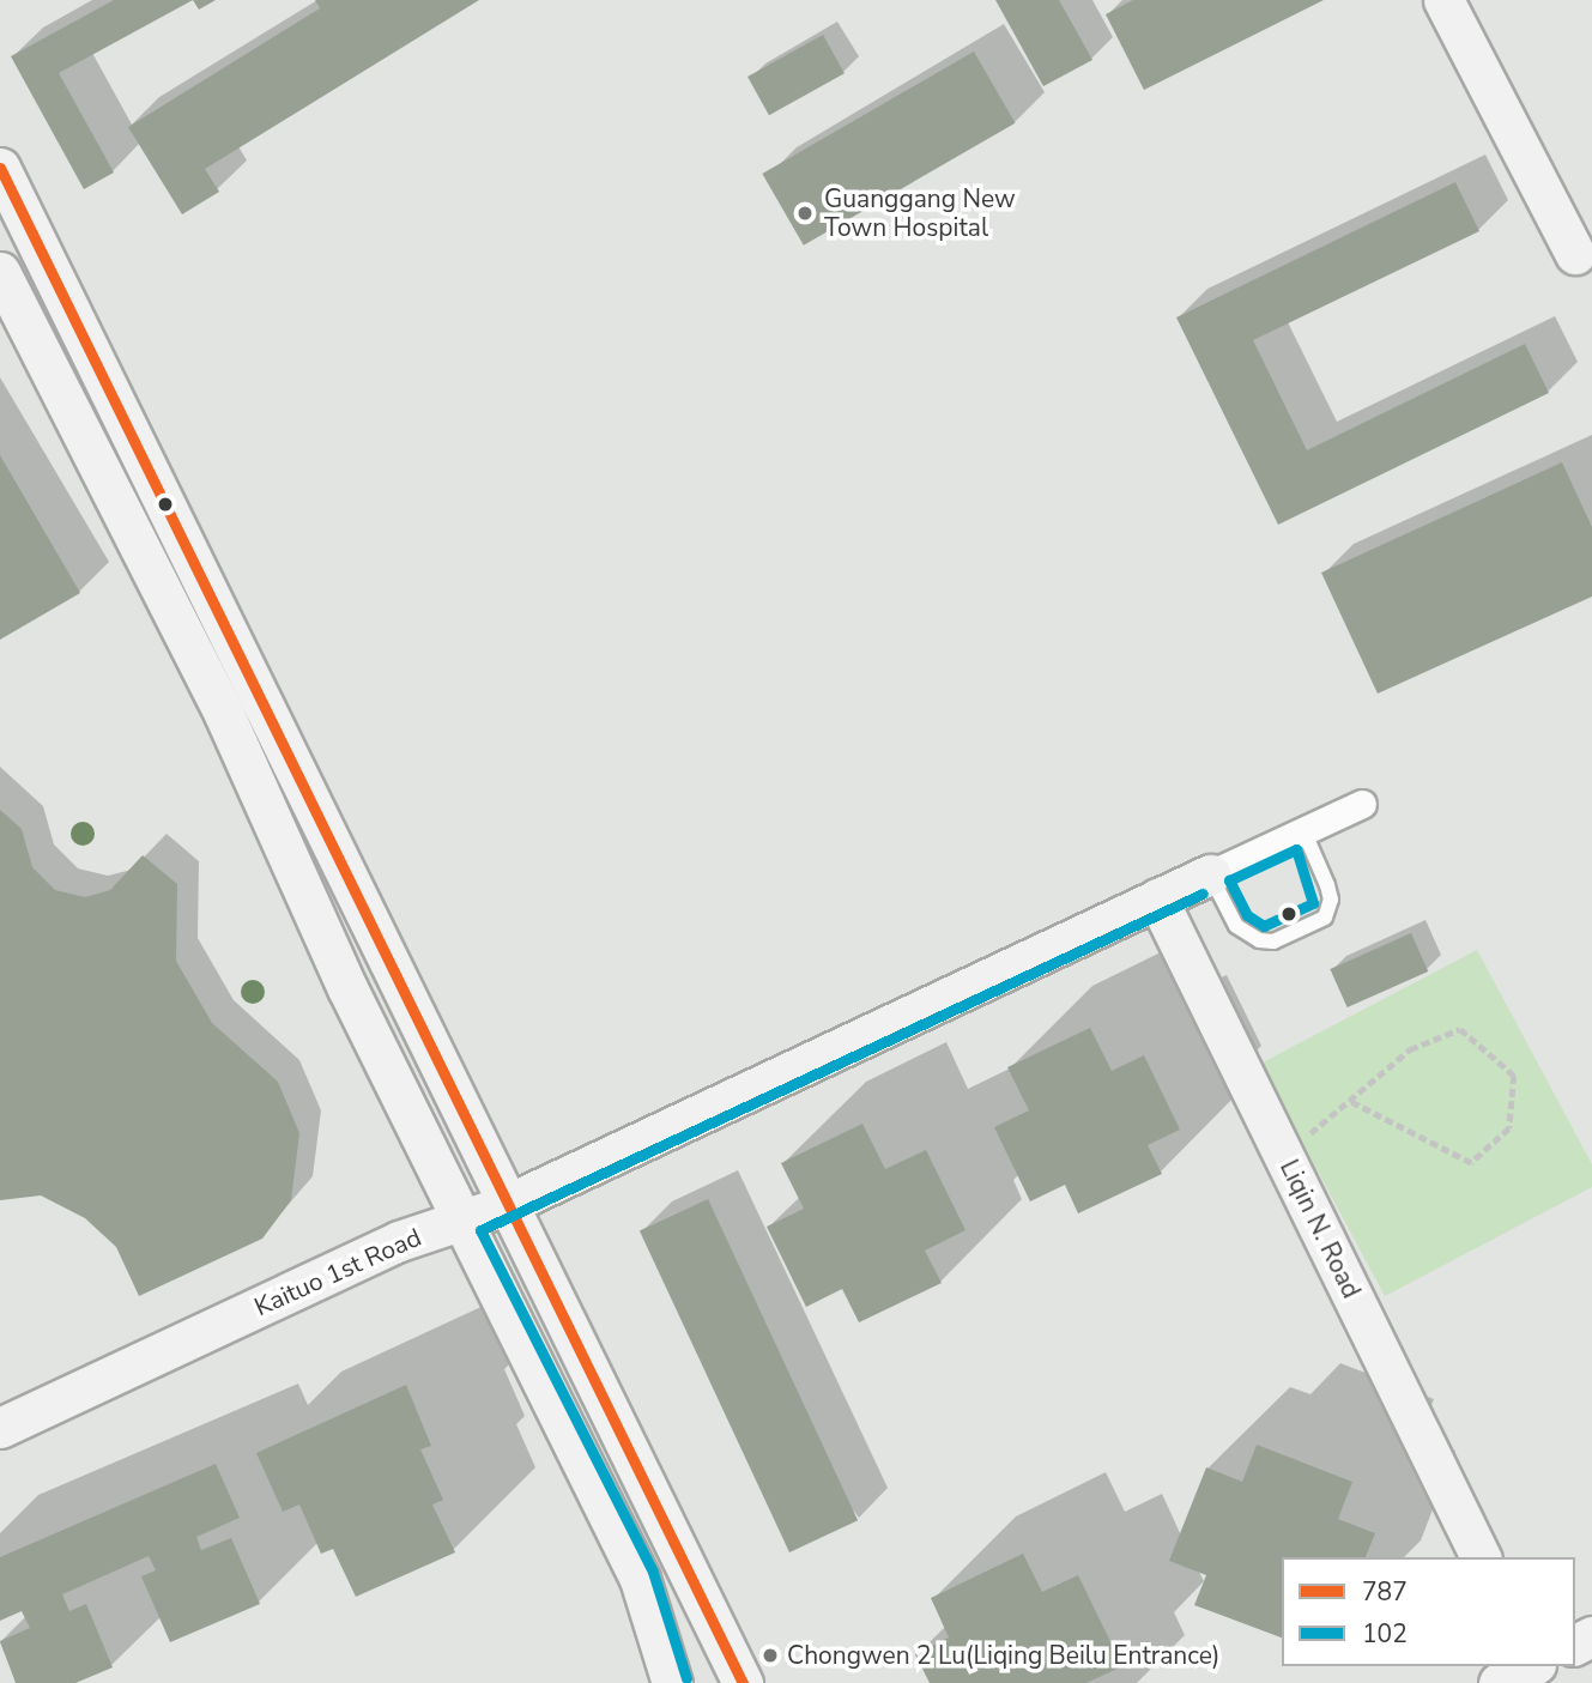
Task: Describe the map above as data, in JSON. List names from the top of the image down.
{
  "streets": {
    "main road": ["Liqin N. Road", "Kaituo 1st Road"]
  },
  "crossings": [
    ["Liqin N. Road", "Kaituo 1st Road"]
  ],
  "places": ["Guanggang New Town Hospital", "Chongwen 2 Lu(Liqing Beilu Entrance)"],
  "lines": ["transit line 787", "transit line 102"],
  "legend": ["787", "102"]
}
